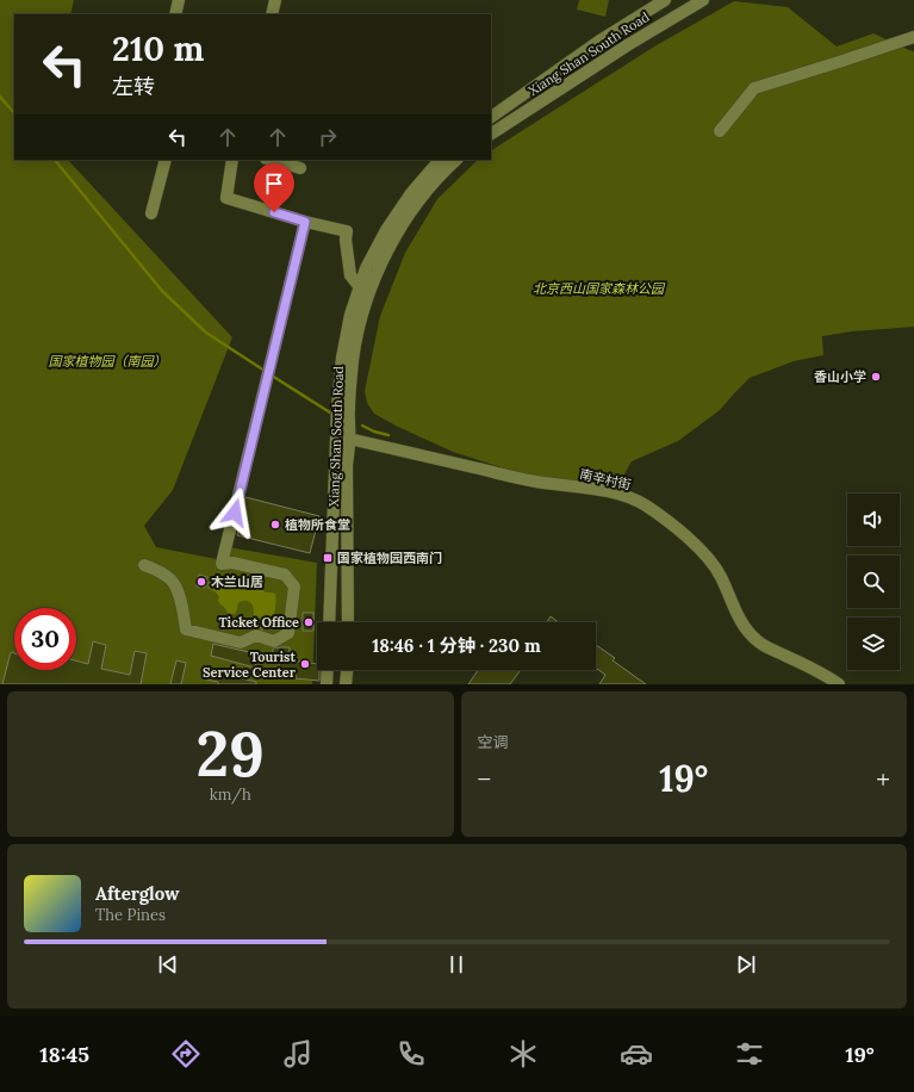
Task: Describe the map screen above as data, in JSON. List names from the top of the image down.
{
  "streets": {
    "street": ["Xiang Shan South Road", "南辛村街"]
  },
  "crossings": [
    ["Xiang Shan South Road", "南辛村街"]
  ],
  "parks": ["北京西山国家森林公园", "国家植物园（南园）"],
  "places": {
    "other": [
      "香山小学",
      "植物所食堂",
      "木兰山居",
      "Ticket Office",
      "Tourist Service Center"
    ],
    "transit": ["国家植物园西南门"]
  },
  "page": {
    "turn": ["210 m", "左转"],
    "limit": "30",
    "trip": "18:46 · 1 分钟 · 230 m",
    "tile": [
      ["29", "km/h"],
      "空调"
    ],
    "heat": ["−", "19°", "+"],
    "song": ["Afterglow", "The Pines"],
    "tabs": ["18:45", "19°"]
  }
}
